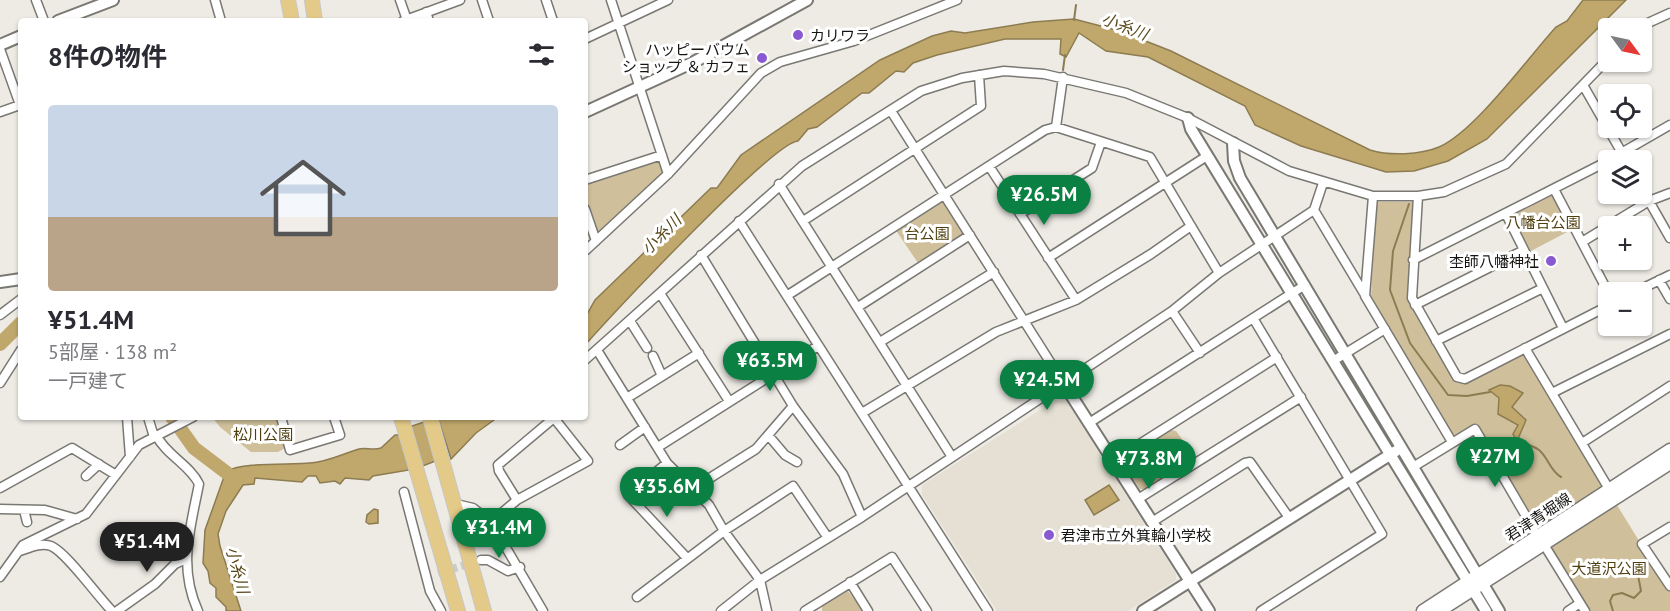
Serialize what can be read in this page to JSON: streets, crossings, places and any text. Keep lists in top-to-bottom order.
{
  "streets": {
    "main road": ["君津青堀線"]
  },
  "water": ["小糸川"],
  "parks": [
    "八幡台公園",
    "台公園",
    "松川公園",
    "大道沢公園"
  ],
  "places": [
    "カリワラ",
    "ハッピーバウム ショップ ＆ カフェ",
    "杢師八幡神社",
    "君津市立外箕輪小学校"
  ],
  "north": "bottom right",
  "page": {
    "map_buttons": ["+", "−"],
    "heading": "8件の物件",
    "list": [
      {
        "name": "¥51.4M",
        "note": "5部屋 · 138 m² · 一戸建て"
      }
    ],
    "price": [
      "¥26.5M",
      "¥63.5M",
      "¥24.5M",
      "¥27M",
      "¥73.8M",
      "¥35.6M",
      "¥31.4M",
      "¥51.4M"
    ]
  }
}
